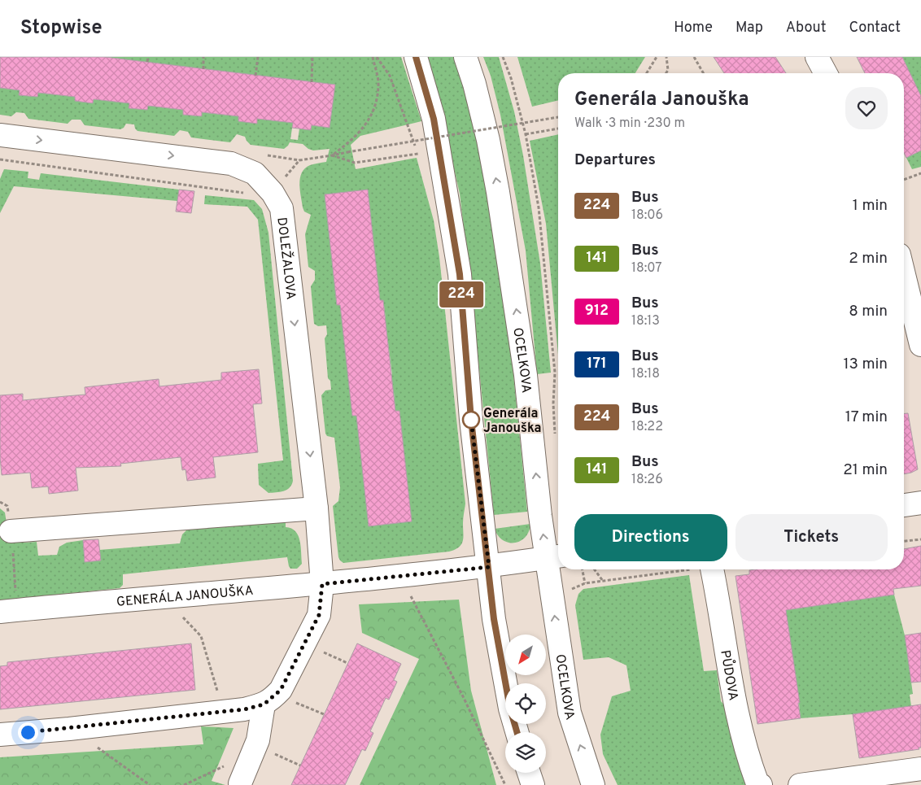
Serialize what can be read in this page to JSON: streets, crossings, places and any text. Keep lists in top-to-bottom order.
{
  "streets": {
    "street": [
      "DOLEŽALOVA",
      "OCELKOVA",
      "GENERÁLA JANOUŠKA",
      "PŮDOVA"
    ]
  },
  "crossings": [
    ["DOLEŽALOVA", "GENERÁLA JANOUŠKA"],
    ["OCELKOVA", "GENERÁLA JANOUŠKA"]
  ],
  "one_way": ["DOLEŽALOVA"],
  "places": ["Generála Janouška"],
  "lines": ["bus line 224"],
  "north": "bottom left",
  "page": {
    "header": "Stopwise",
    "nav": [
      "Home",
      "Map",
      "About",
      "Contact"
    ],
    "on_map": "224",
    "heading": [
      ["Generála Janouška", "Walk · 3 min · 230 m"],
      "Departures"
    ],
    "list": [
      {
        "mark": "224",
        "name": "Bus",
        "note": "18:06",
        "value": "1 min"
      },
      {
        "mark": "141",
        "name": "Bus",
        "note": "18:07",
        "value": "2 min"
      },
      {
        "mark": "912",
        "name": "Bus",
        "note": "18:13",
        "value": "8 min"
      },
      {
        "mark": "171",
        "name": "Bus",
        "note": "18:18",
        "value": "13 min"
      },
      {
        "mark": "224",
        "name": "Bus",
        "note": "18:22",
        "value": "17 min"
      },
      {
        "mark": "141",
        "name": "Bus",
        "note": "18:26",
        "value": "21 min"
      }
    ],
    "buttons": ["Directions", "Tickets"]
  }
}
